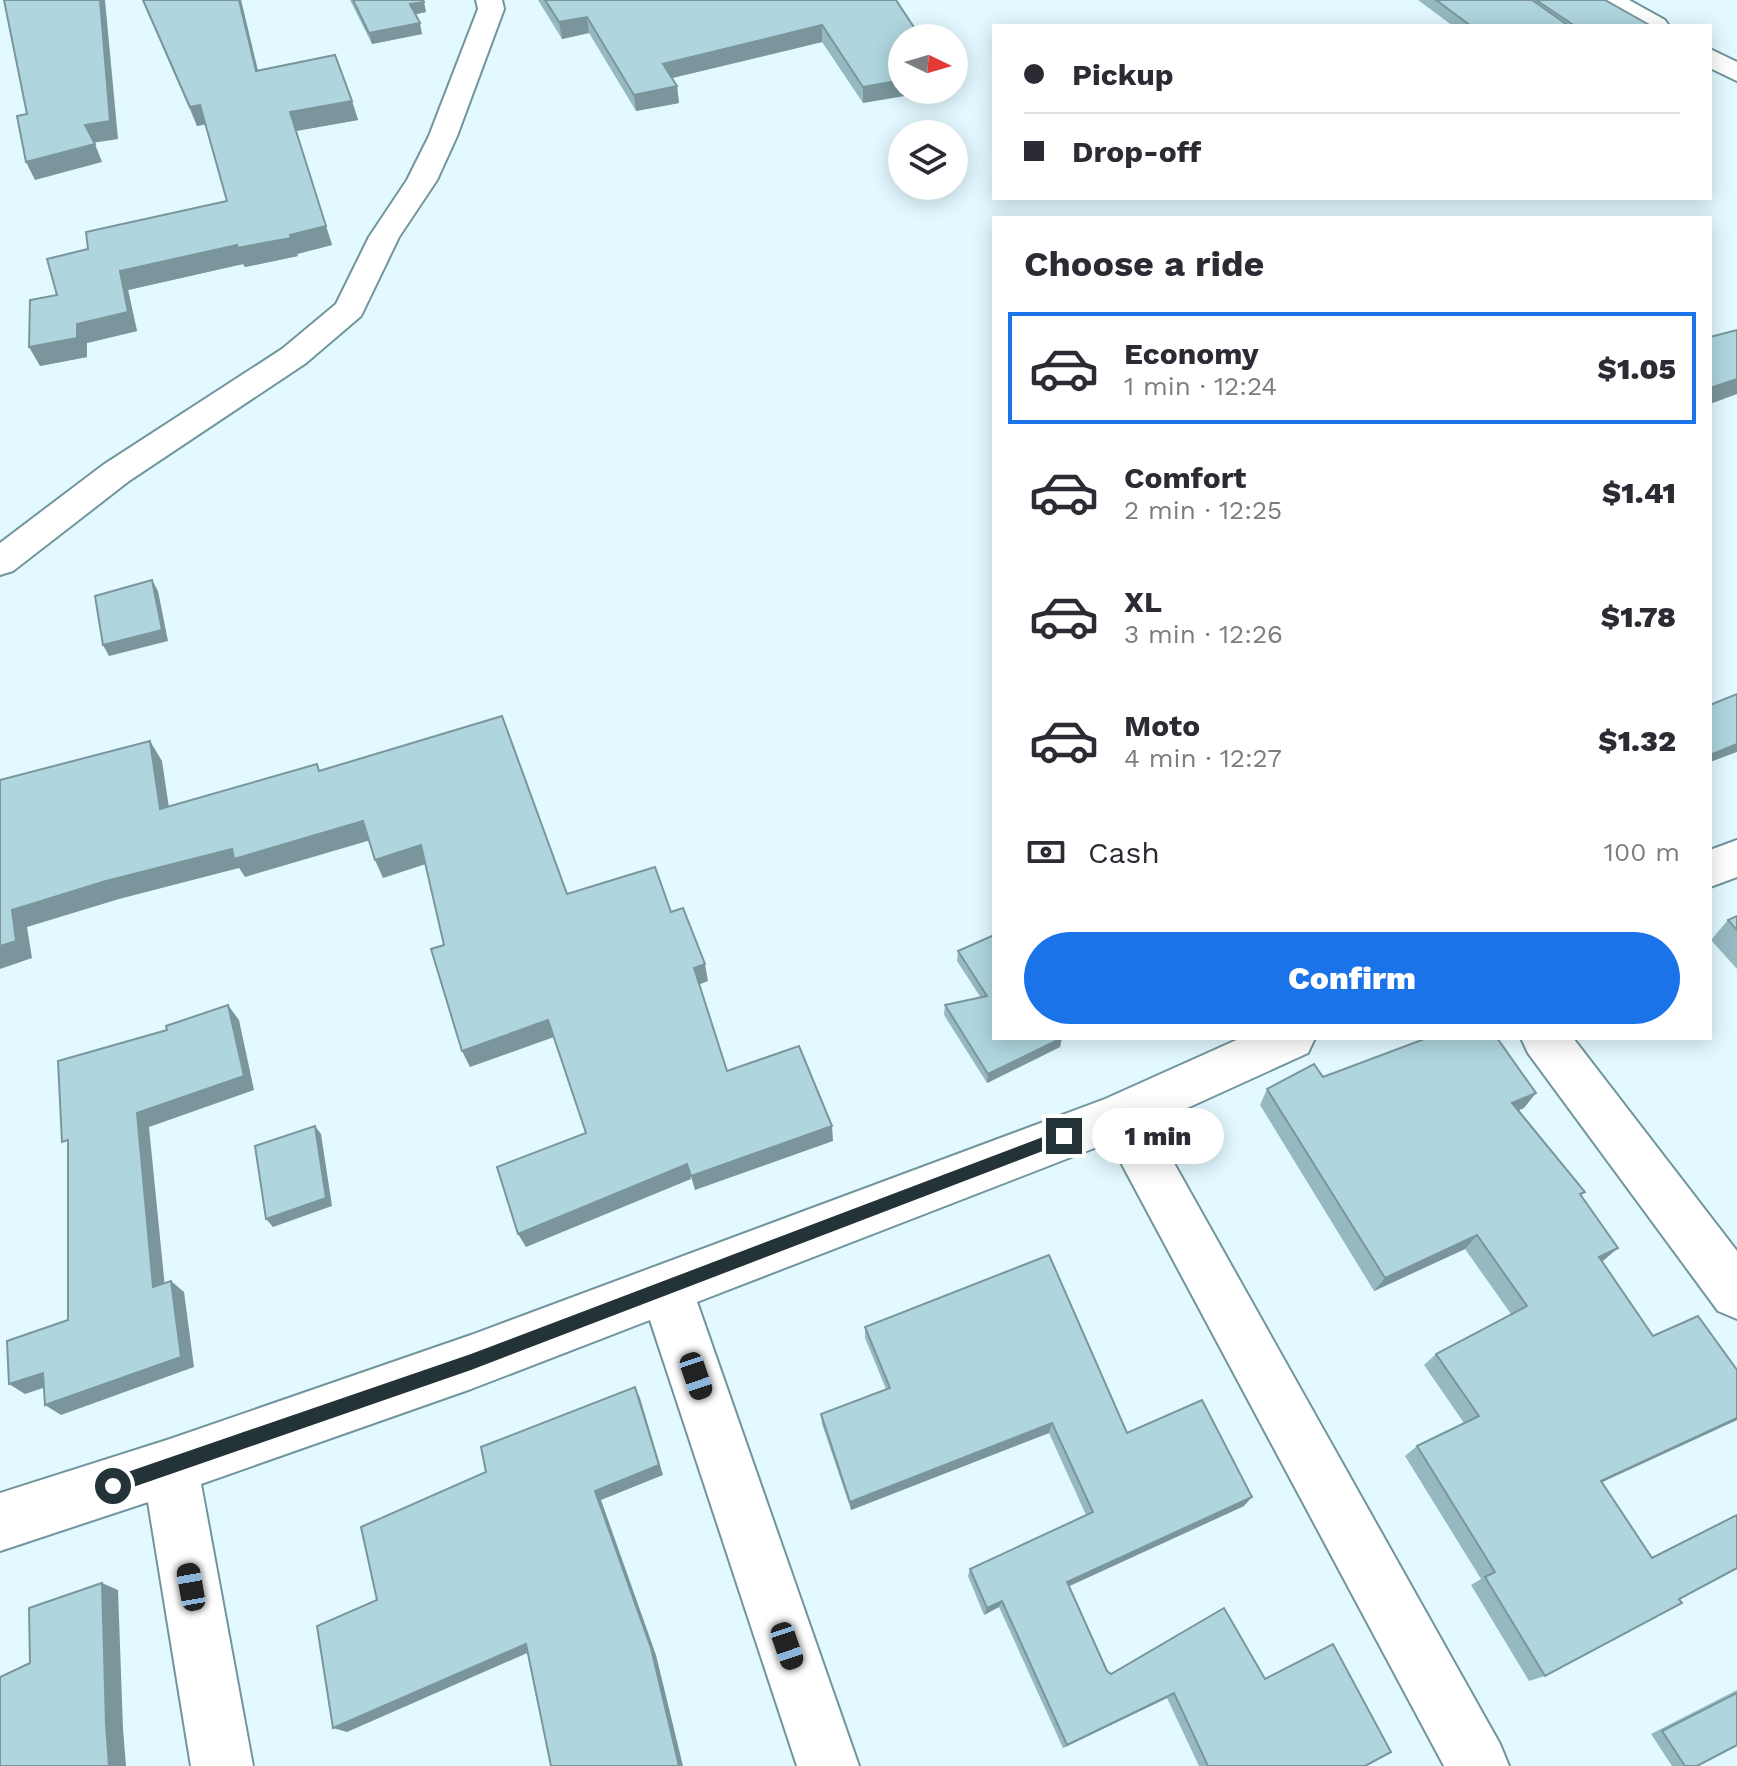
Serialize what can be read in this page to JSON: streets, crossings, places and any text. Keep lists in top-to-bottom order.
{
  "north": "right",
  "page": {
    "banner": ["Pickup", "Drop-off"],
    "heading": "Choose a ride",
    "list": [
      {
        "name": "Economy",
        "note": "1 min · 12:24",
        "value": "$1.05"
      },
      {
        "name": "Comfort",
        "note": "2 min · 12:25",
        "value": "$1.41"
      },
      {
        "name": "XL",
        "note": "3 min · 12:26",
        "value": "$1.78"
      },
      {
        "name": "Moto",
        "note": "4 min · 12:27",
        "value": "$1.32"
      }
    ],
    "pay": ["Cash", "100 m"],
    "buttons": "Confirm",
    "bubble": "1 min"
  }
}
